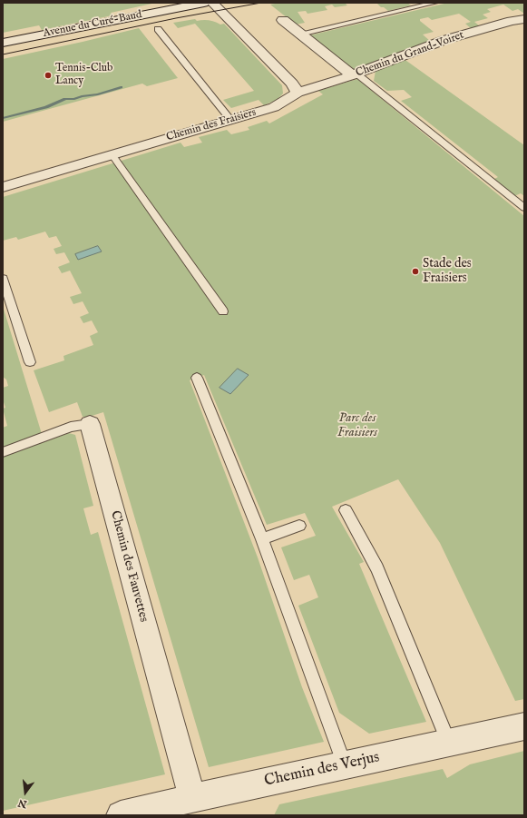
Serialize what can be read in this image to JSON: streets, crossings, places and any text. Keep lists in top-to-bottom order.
{
  "streets": {
    "street": [
      "Avenue du Curé-Baud",
      "Chemin du Grand-Voiret",
      "Chemin des Fraisiers",
      "Chemin des Fauvettes",
      "Chemin des Verjus"
    ]
  },
  "crossings": [
    ["Chemin du Grand-Voiret", "Chemin des Fraisiers"],
    ["Chemin des Fauvettes", "Chemin des Verjus"]
  ],
  "parks": ["Parc des Fraisiers"],
  "places": ["Tennis-Club Lancy", "Stade des Fraisiers"],
  "north": "bottom"
}
